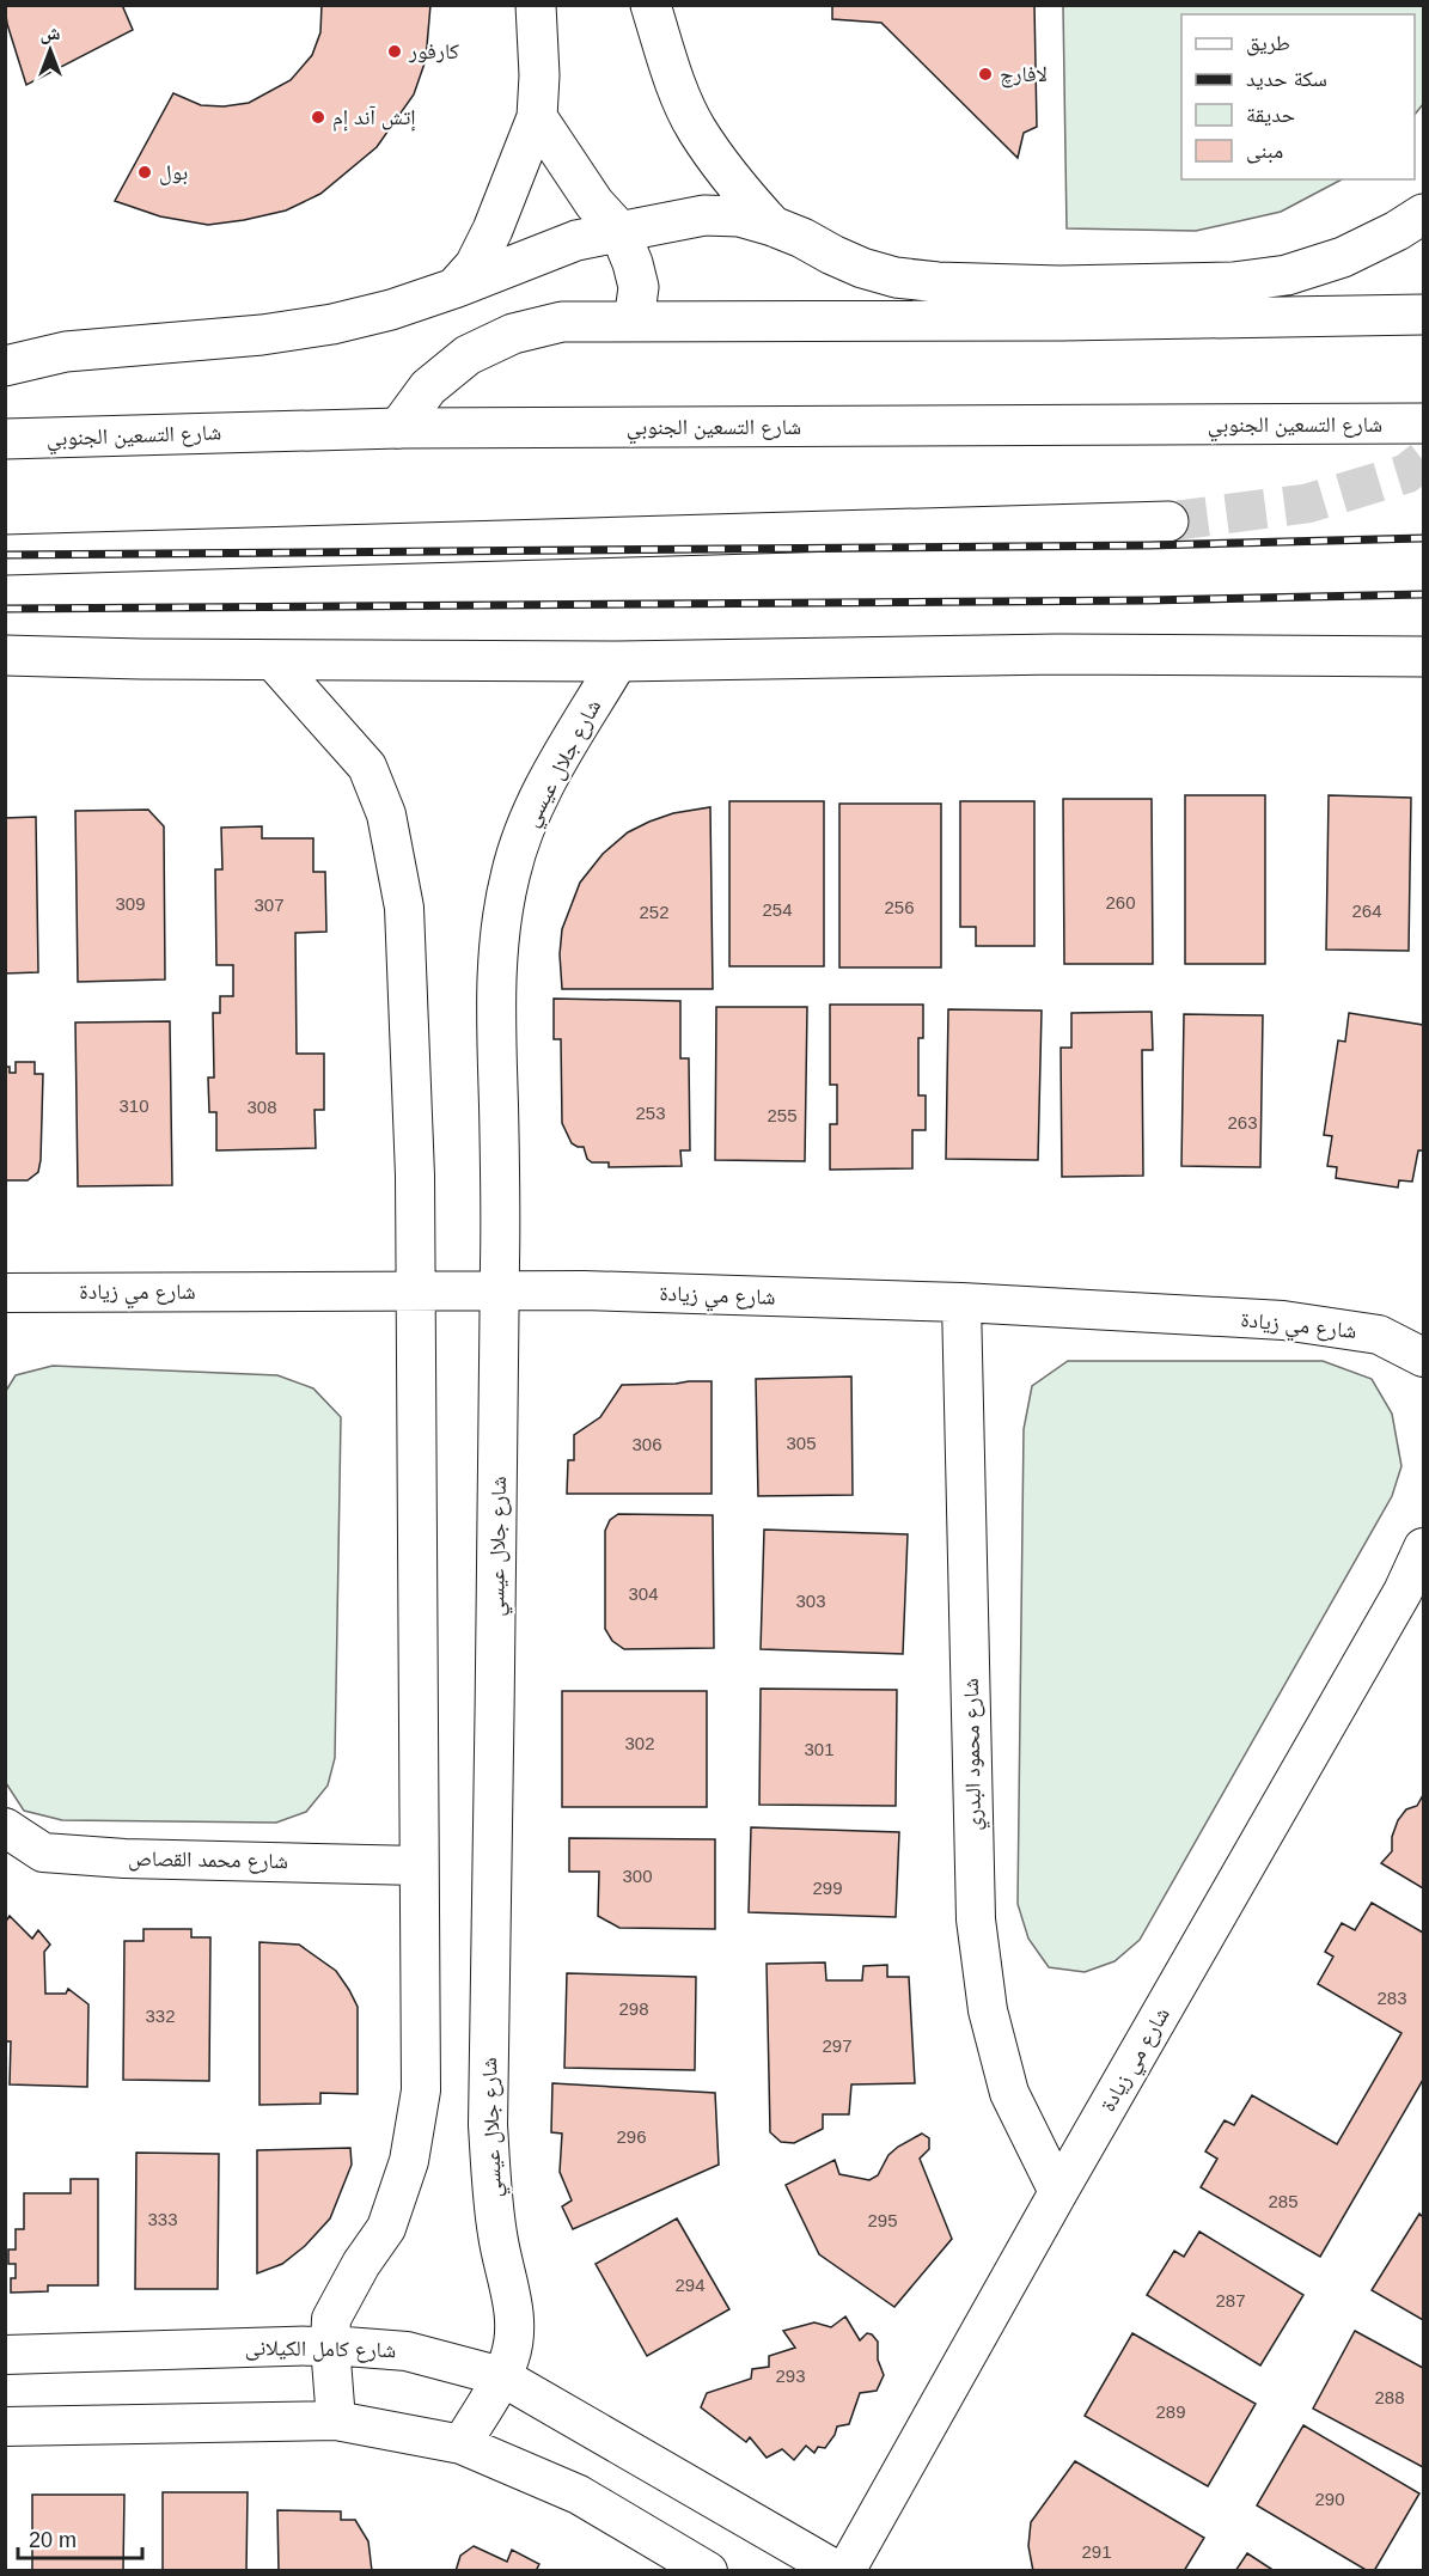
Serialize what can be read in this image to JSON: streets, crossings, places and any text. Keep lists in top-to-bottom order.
{
  "streets": {
    "main road": ["شارع التسعين الجنوبي"],
    "street": [
      "شارع جلال عيسي",
      "شارع مي زيادة",
      "شارع محمود البدري",
      "شارع محمد القصاص",
      "شارع كامل الكيلانى"
    ]
  },
  "crossings": [
    ["شارع جلال عيسي", "شارع مي زيادة"],
    ["شارع جلال عيسي", "شارع كامل الكيلانى"],
    ["شارع مي زيادة", "شارع محمود البدري"]
  ],
  "places": [
    "كارفور",
    "لافارﭺ",
    "إتش آند إم",
    "بول"
  ],
  "house_numbers": [
    "260",
    "309",
    "307",
    "256",
    "254",
    "264",
    "252",
    "310",
    "308",
    "253",
    "255",
    "263",
    "305",
    "306",
    "304",
    "303",
    "302",
    "301",
    "300",
    "299",
    "283",
    "298",
    "332",
    "297",
    "296",
    "285",
    "333",
    "295",
    "294",
    "287",
    "293",
    "288",
    "289",
    "290",
    "291"
  ],
  "legend": [
    "طريق",
    "سكة حديد",
    "حديقة",
    "مبنى"
  ],
  "scale_bar": "20 m",
  "north": "top"
}
